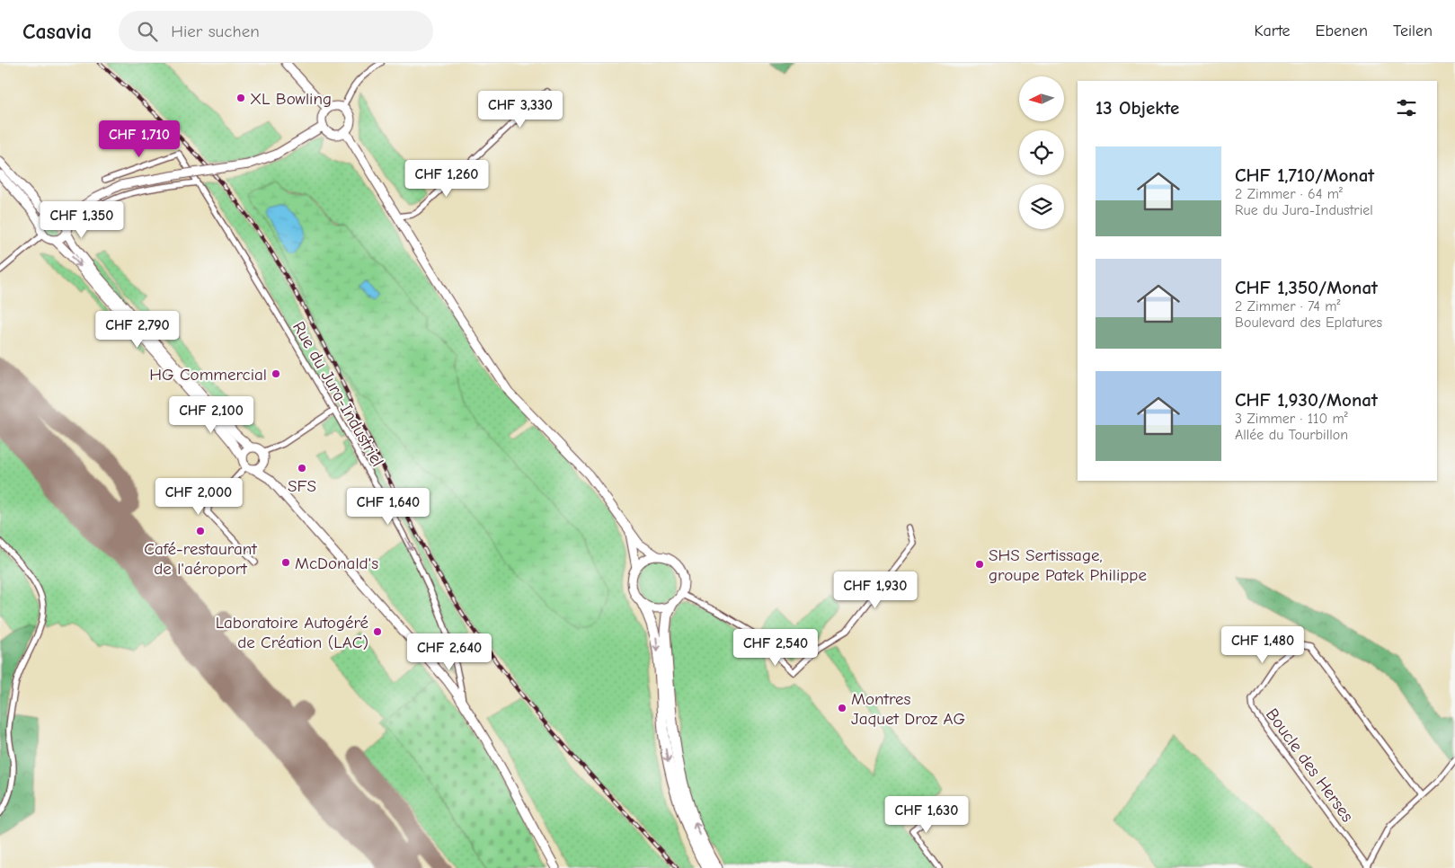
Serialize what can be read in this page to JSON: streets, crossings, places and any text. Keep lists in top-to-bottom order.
{
  "streets": {
    "street": ["Rue du Jura-Industriel", "Boucle des Herses"]
  },
  "one_way": ["Rue du Jura-Industriel"],
  "places": [
    "XL Bowling",
    "HG Commercial",
    "SFS",
    "Café-restaurant de l'aéroport",
    "McDonald's",
    "SHS Sertissage, groupe Patek Philippe",
    "Laboratoire Autogéré de Création (LAC)",
    "Montres Jaquet Droz AG"
  ],
  "north": "left",
  "page": {
    "header": "Casavia",
    "search": "Hier suchen",
    "nav": ["Karte", "Ebenen", "Teilen"],
    "heading": "13 Objekte",
    "price": [
      "CHF 3,330",
      "CHF 1,710",
      "CHF 1,260",
      "CHF 1,350",
      "CHF 2,790",
      "CHF 2,100",
      "CHF 2,000",
      "CHF 1,640",
      "CHF 1,930",
      "CHF 1,480",
      "CHF 2,540",
      "CHF 2,640",
      "CHF 1,630"
    ],
    "list": [
      {
        "name": "CHF 1,710/Monat",
        "note": "2 Zimmer · 64 m² · Rue du Jura-Industriel"
      },
      {
        "name": "CHF 1,350/Monat",
        "note": "2 Zimmer · 74 m² · Boulevard des Eplatures"
      },
      {
        "name": "CHF 1,930/Monat",
        "note": "3 Zimmer · 110 m² · Allée du Tourbillon"
      }
    ]
  }
}
